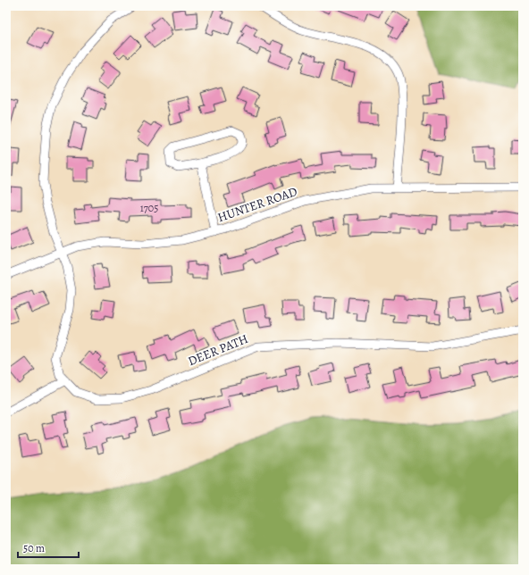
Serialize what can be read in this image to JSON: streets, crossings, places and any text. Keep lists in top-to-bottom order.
{
  "streets": {
    "street": ["HUNTER ROAD", "DEER PATH"]
  },
  "crossings": [
    ["HUNTER ROAD", "DEER PATH"]
  ],
  "house_numbers": ["1705"],
  "scale_bar": "50 m"
}
